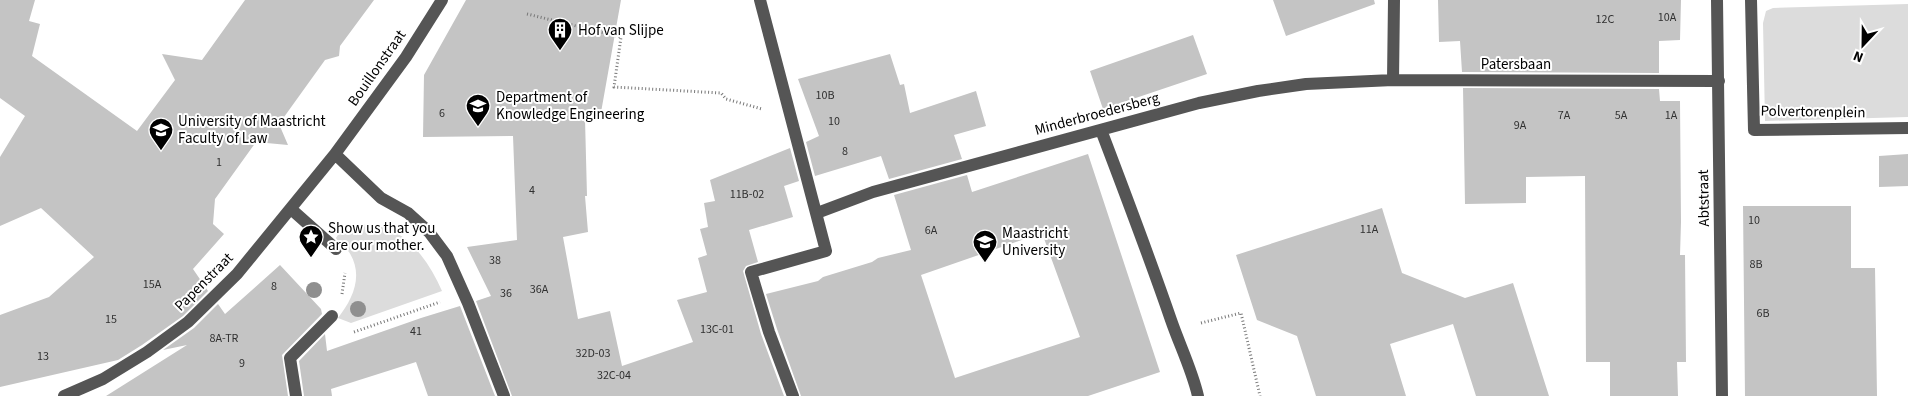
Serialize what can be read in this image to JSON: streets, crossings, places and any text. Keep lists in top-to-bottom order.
{
  "streets": {
    "street": [
      "Patersbaan",
      "Bouillonstraat",
      "Polvertorenplein",
      "Minderbroedersberg",
      "Abtstraat",
      "Papenstraat"
    ]
  },
  "crossings": [
    ["Patersbaan", "Minderbroedersberg"],
    ["Patersbaan", "Abtstraat"],
    ["Bouillonstraat", "Papenstraat"]
  ],
  "places": {
    "building": ["Hof van Slijpe"],
    "school or university": ["Department of Knowledge Engineering", "University of Maastricht Faculty of Law", "Maastricht University"],
    "place": ["Show us that you are our mother."]
  },
  "house_numbers": [
    "10A",
    "12C",
    "10B",
    "6",
    "7A",
    "5A",
    "1A",
    "10",
    "9A",
    "8",
    "1",
    "4",
    "11B-02",
    "10",
    "11A",
    "6A",
    "38",
    "8B",
    "15A",
    "8",
    "36A",
    "36",
    "6B",
    "15",
    "13C-01",
    "41",
    "8A-TR",
    "32D-03",
    "13",
    "9",
    "32C-04"
  ],
  "north": "bottom"
}
